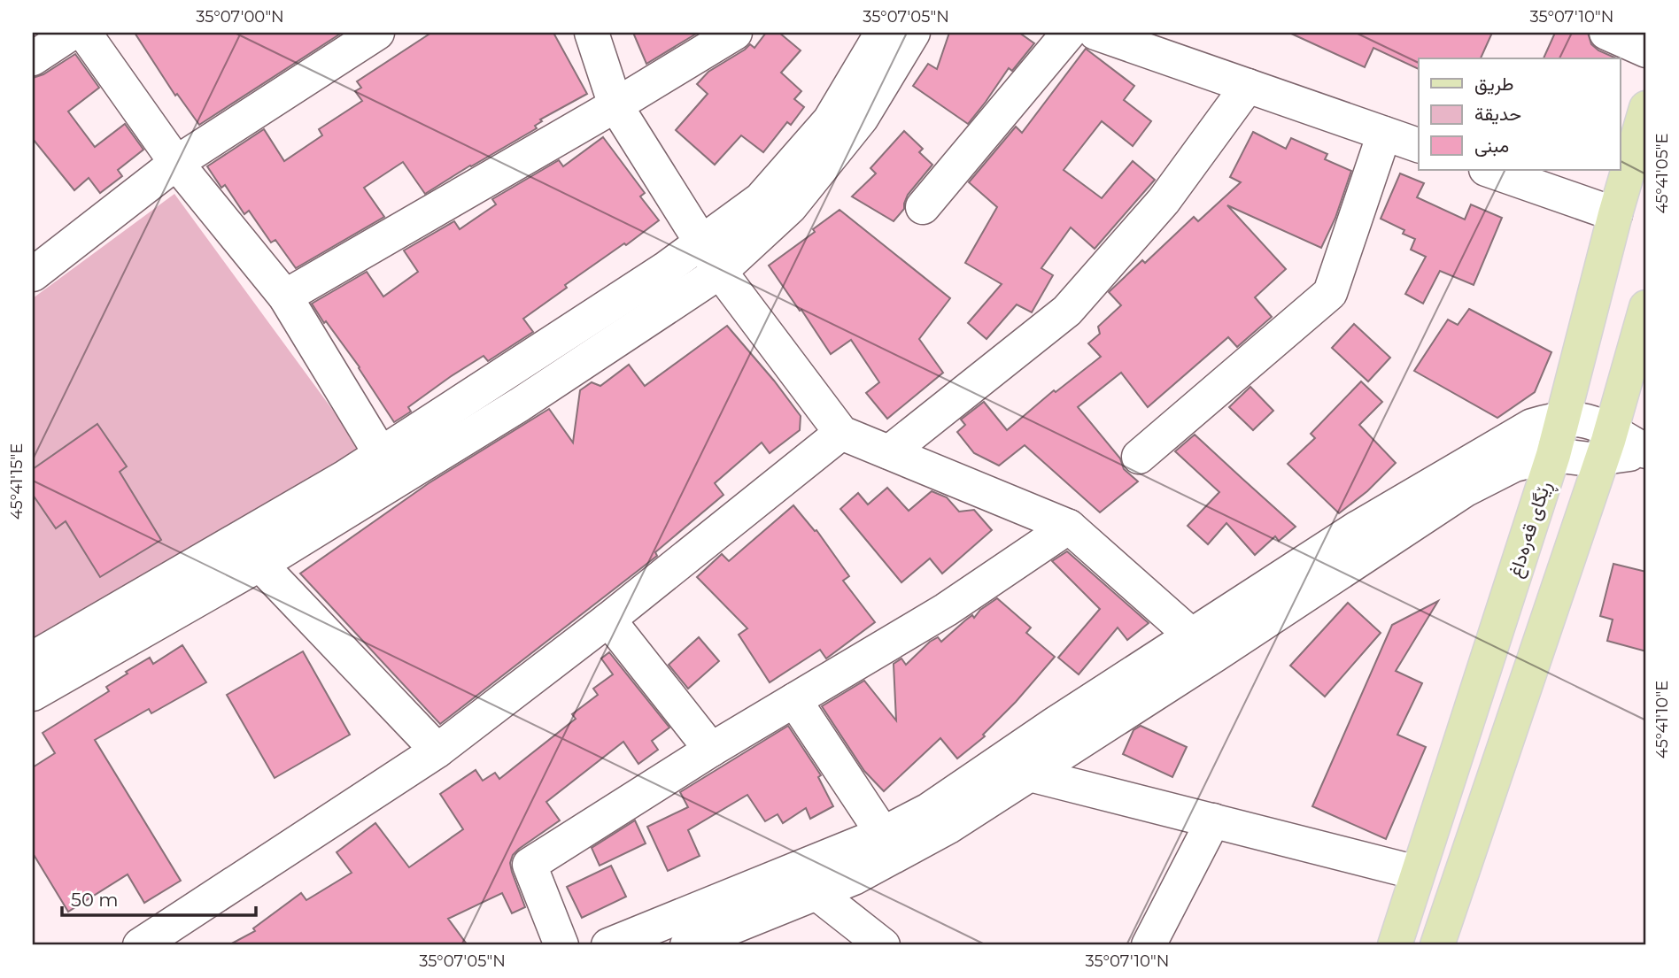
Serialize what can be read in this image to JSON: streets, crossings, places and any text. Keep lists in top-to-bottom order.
{
  "streets": {
    "main road": ["ڕێگای قەرەداغ"]
  },
  "legend": ["طريق", "حديقة", "مبنى"],
  "scale_bar": "50 m",
  "coordinates": [
    "35°07'00\"N",
    "35°07'05\"N",
    "35°07'10\"N",
    "45°41'05\"E",
    "45°41'15\"E",
    "45°41'10\"E"
  ]
}
